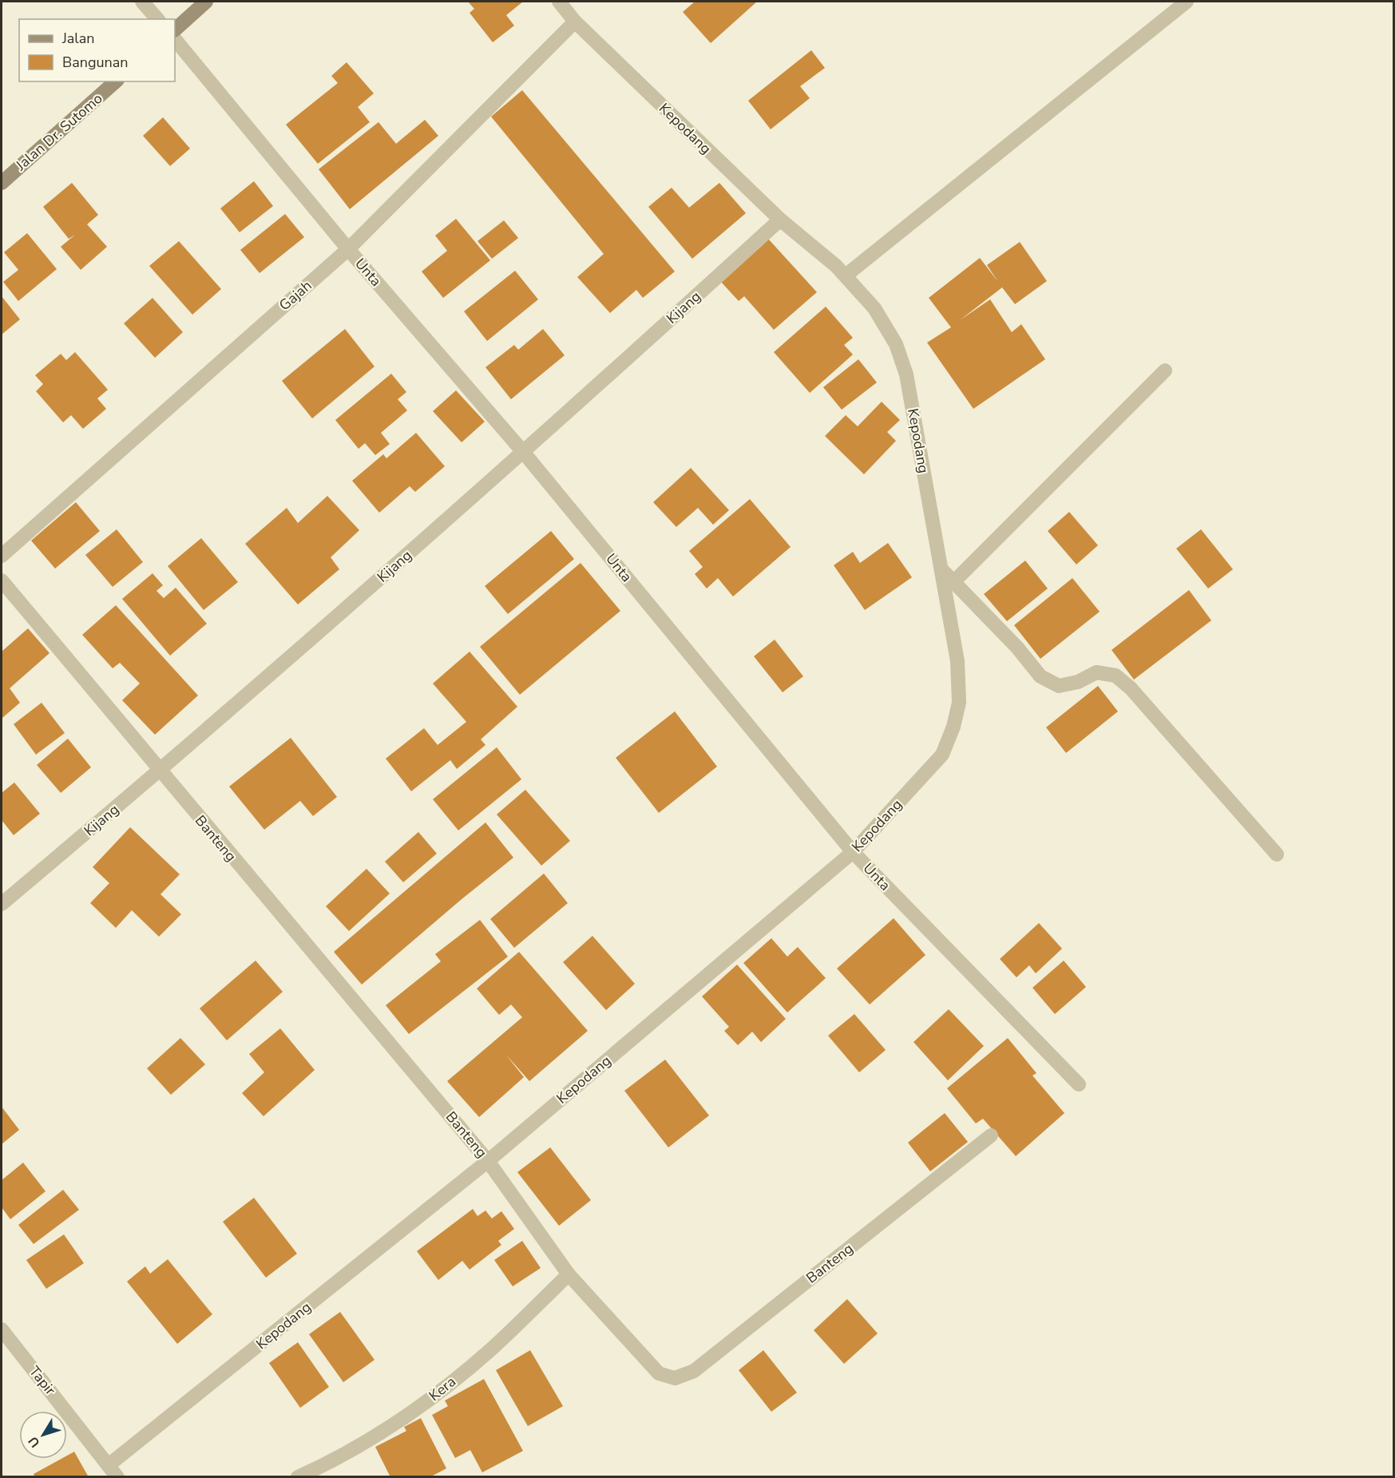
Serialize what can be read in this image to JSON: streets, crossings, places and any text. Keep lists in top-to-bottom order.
{
  "streets": {
    "street": [
      "Kepodang",
      "Jalan Dr. Sutomo",
      "Unta",
      "Gajah",
      "Kijang",
      "Banteng",
      "Tapir",
      "Kera"
    ]
  },
  "crossings": [
    ["Kepodang", "Unta"],
    ["Kepodang", "Gajah"],
    ["Kepodang", "Kijang"],
    ["Kepodang", "Banteng"],
    ["Kepodang", "Tapir"],
    ["Unta", "Gajah"],
    ["Unta", "Kijang"],
    ["Kijang", "Banteng"],
    ["Banteng", "Kera"]
  ],
  "legend": ["Jalan", "Bangunan"],
  "north": "bottom left"
}
